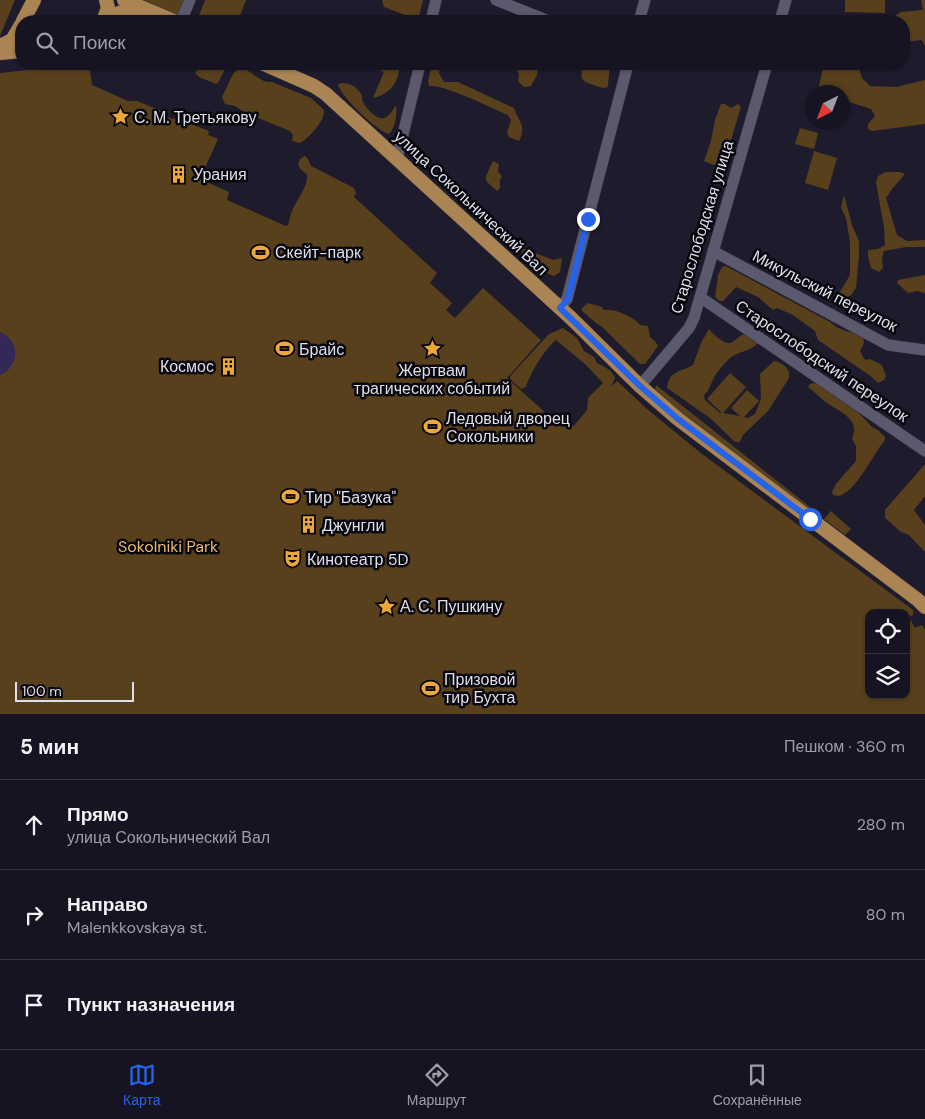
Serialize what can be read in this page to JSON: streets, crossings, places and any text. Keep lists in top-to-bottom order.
{
  "streets": {
    "main road": ["улица Сокольнический Вал"],
    "street": ["Старослободская улица", "Микульский переулок", "Старослободский переулок"]
  },
  "crossings": [
    ["улица Сокольнический Вал", "Старослободская улица"],
    ["Старослободская улица", "Микульский переулок"],
    ["Старослободская улица", "Старослободский переулок"]
  ],
  "parks": ["Sokolniki Park"],
  "places": {
    "place": ["С. М. Третьякову", "Жертвам трагических событий", "А. С. Пушкину"],
    "building": ["Урания", "Космос", "Джунгли"],
    "sports": [
      "Скейт-парк",
      "Брайс",
      "Ледовый дворец Сокольники",
      "Тир \"Базука\"",
      "Призовой тир Бухта"
    ],
    "theatre": ["Кинотеатр 5D"]
  },
  "scale_bar": "100 m",
  "north": "bottom left",
  "page": {
    "search": "Поиск",
    "scale": "100 m",
    "heading": ["5 мин", "Пешком · 360 m"],
    "list": [
      ["Прямо", "улица Сокольнический Вал", "280 m"],
      ["Направо", "Malenkkovskaya st.", "80 m"],
      "Пункт назначения"
    ],
    "nav": ["Карта", "Маршрут", "Сохранённые"]
  }
}
